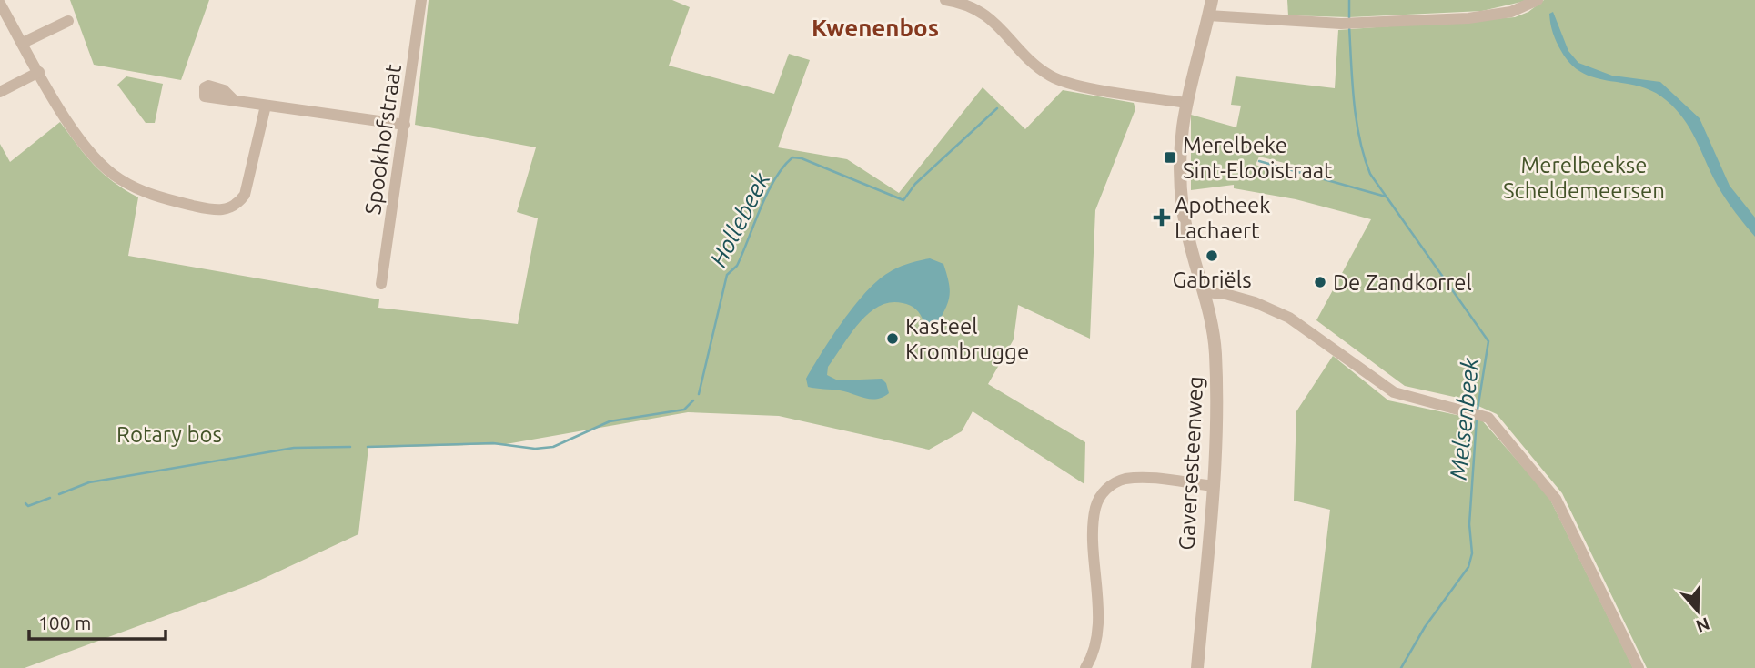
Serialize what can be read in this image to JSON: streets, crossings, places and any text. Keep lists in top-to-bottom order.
{
  "streets": {
    "street": ["Spookhofstraat", "Gaversesteenweg"]
  },
  "districts": ["Kwenenbos"],
  "water": ["Hollebeek", "Melsenbeek"],
  "parks": ["Merelbeekse Scheldemeersen", "Rotary bos"],
  "places": {
    "transit": ["Merelbeke Sint-Elooistraat"],
    "health": ["Apotheek Lachaert"],
    "other": ["Gabriëls", "De Zandkorrel", "Kasteel Krombrugge"]
  },
  "scale_bar": "100 m",
  "north": "bottom"
}
